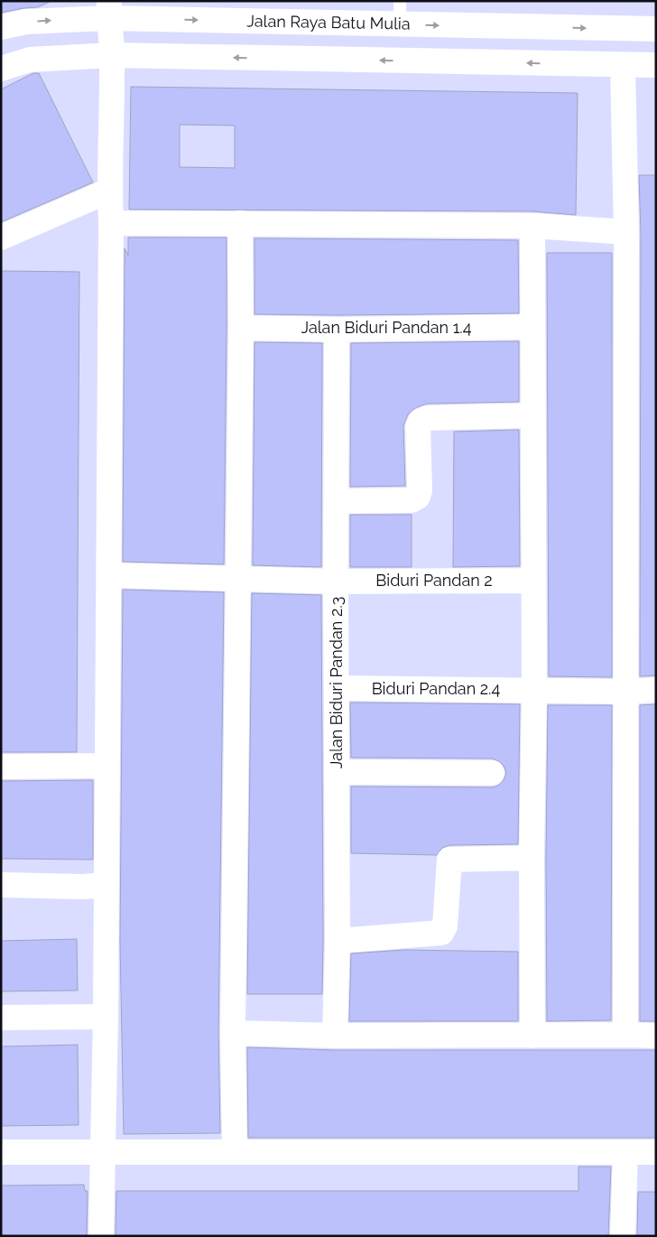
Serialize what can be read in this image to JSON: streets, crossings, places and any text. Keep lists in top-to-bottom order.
{
  "streets": {
    "street": [
      "Jalan Raya Batu Mulia",
      "Jalan Biduri Pandan 1.4",
      "Biduri Pandan 2",
      "Jalan Biduri Pandan 2.3",
      "Biduri Pandan 2.4"
    ]
  },
  "crossings": [
    ["Jalan Biduri Pandan 1.4", "Jalan Biduri Pandan 2.3"],
    ["Biduri Pandan 2", "Jalan Biduri Pandan 2.3"],
    ["Jalan Biduri Pandan 2.3", "Biduri Pandan 2.4"]
  ]
}
